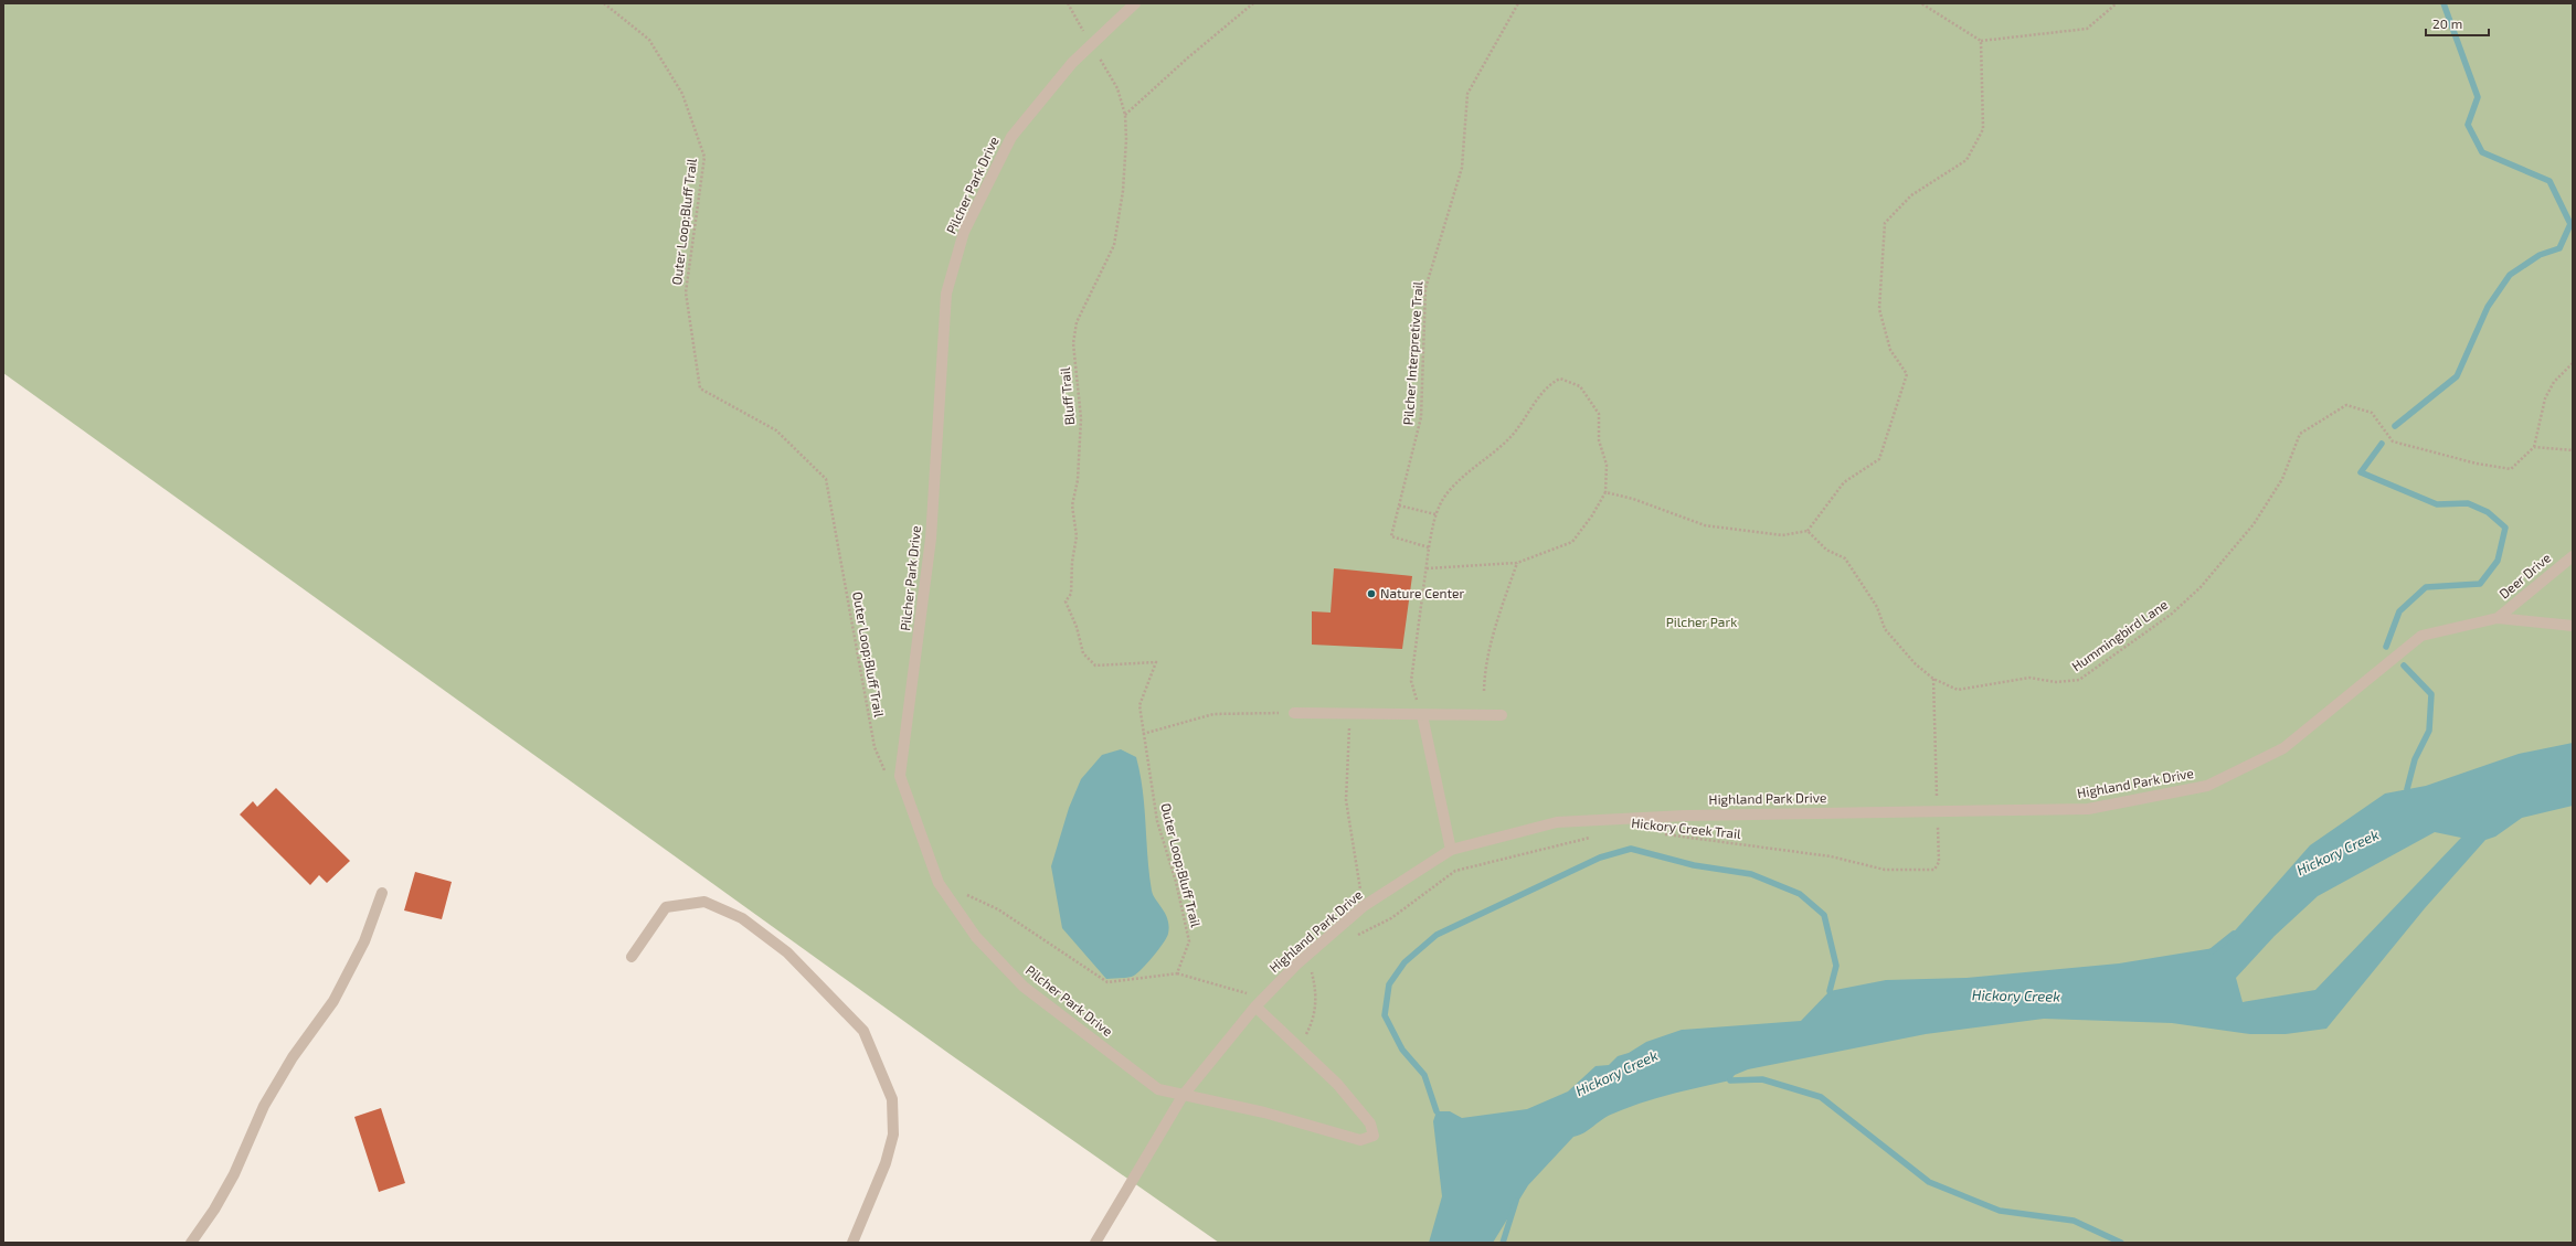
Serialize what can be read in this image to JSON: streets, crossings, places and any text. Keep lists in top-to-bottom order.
{
  "streets": {
    "street": ["Pilcher Park Drive", "Deer Drive", "Highland Park Drive"],
    "path": [
      "Outer Loop;Bluff Trail",
      "Pilcher Interpretive Trail",
      "Bluff Trail",
      "Hummingbird Lane",
      "Hickory Creek Trail"
    ]
  },
  "crossings": [
    ["Pilcher Park Drive", "Bluff Trail"],
    ["Pilcher Park Drive", "Highland Park Drive"],
    ["Outer Loop;Bluff Trail", "Bluff Trail"],
    ["Deer Drive", "Highland Park Drive"],
    ["Hummingbird Lane", "Hickory Creek Trail"],
    ["Highland Park Drive", "Hickory Creek Trail"]
  ],
  "water": ["Hickory Creek"],
  "parks": ["Pilcher Park"],
  "places": ["Nature Center"],
  "scale_bar": "20 m"
}
